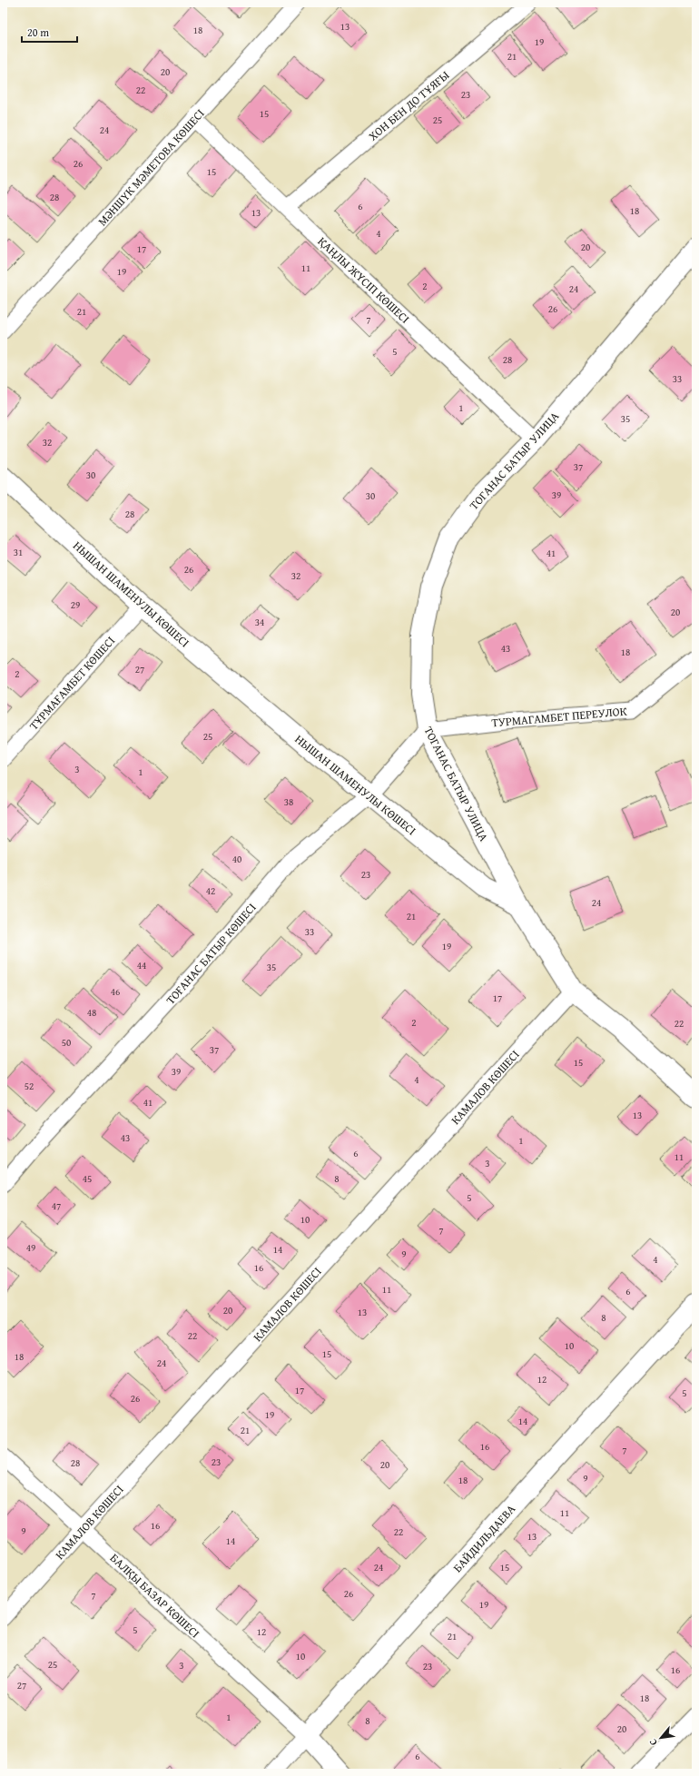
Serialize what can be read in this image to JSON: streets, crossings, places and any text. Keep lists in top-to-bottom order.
{
  "streets": {
    "street": [
      "ХОН БЕН ДО ТҰЯҒЫ",
      "МӘНШҮК МӘМЕТОВА КӨШЕСІ",
      "ҚАҢЛЫ ЖҮСІП КӨШЕСІ",
      "ТОГАНАС БАТЫР УЛИЦА",
      "НЫШАН ШАМЕНУЛЫ КӨШЕСІ",
      "ТҰРМАҒАМБЕТ КӨШЕСІ",
      "ТУРМАГАМБЕТ ПЕРЕУЛОК",
      "ТОҒАНАС БАТЫР КӨШЕСІ",
      "КАМАЛОВ КӨШЕСІ",
      "БАЙДИЛЬДАЕВА",
      "БАЛҚЫ БАЗАР КӨШЕСІ"
    ]
  },
  "crossings": [
    ["ХОН БЕН ДО ТҰЯҒЫ", "ҚАҢЛЫ ЖҮСІП КӨШЕСІ"],
    ["МӘНШҮК МӘМЕТОВА КӨШЕСІ", "ҚАҢЛЫ ЖҮСІП КӨШЕСІ"],
    ["ҚАҢЛЫ ЖҮСІП КӨШЕСІ", "ТОГАНАС БАТЫР УЛИЦА"],
    ["ТОГАНАС БАТЫР УЛИЦА", "НЫШАН ШАМЕНУЛЫ КӨШЕСІ"],
    ["ТОГАНАС БАТЫР УЛИЦА", "ТУРМАГАМБЕТ ПЕРЕУЛОК"],
    ["ТОГАНАС БАТЫР УЛИЦА", "ТОҒАНАС БАТЫР КӨШЕСІ"],
    ["НЫШАН ШАМЕНУЛЫ КӨШЕСІ", "ТҰРМАҒАМБЕТ КӨШЕСІ"],
    ["НЫШАН ШАМЕНУЛЫ КӨШЕСІ", "ТОҒАНАС БАТЫР КӨШЕСІ"],
    ["ТУРМАГАМБЕТ ПЕРЕУЛОК", "ТОҒАНАС БАТЫР КӨШЕСІ"],
    ["КАМАЛОВ КӨШЕСІ", "БАЛҚЫ БАЗАР КӨШЕСІ"],
    ["БАЙДИЛЬДАЕВА", "БАЛҚЫ БАЗАР КӨШЕСІ"]
  ],
  "house_numbers": [
    "13",
    "18",
    "19",
    "21",
    "20",
    "22",
    "23",
    "15",
    "25",
    "24",
    "26",
    "15",
    "28",
    "6",
    "18",
    "13",
    "4",
    "20",
    "17",
    "11",
    "19",
    "2",
    "24",
    "26",
    "21",
    "7",
    "5",
    "28",
    "33",
    "1",
    "35",
    "32",
    "37",
    "30",
    "39",
    "30",
    "28",
    "31",
    "41",
    "26",
    "32",
    "29",
    "20",
    "34",
    "43",
    "18",
    "27",
    "2",
    "25",
    "3",
    "1",
    "38",
    "40",
    "23",
    "42",
    "24",
    "21",
    "33",
    "19",
    "44",
    "35",
    "46",
    "17",
    "48",
    "2",
    "22",
    "50",
    "37",
    "15",
    "39",
    "4",
    "52",
    "41",
    "13",
    "43",
    "1",
    "6",
    "11",
    "3",
    "45",
    "8",
    "5",
    "47",
    "10",
    "7",
    "49",
    "14",
    "9",
    "4",
    "16",
    "11",
    "6",
    "20",
    "13",
    "8",
    "22",
    "10",
    "15",
    "18",
    "24",
    "12",
    "17",
    "5",
    "26",
    "19",
    "14",
    "21",
    "16",
    "7",
    "23",
    "28",
    "20",
    "9",
    "18",
    "11",
    "16",
    "9",
    "22",
    "13",
    "14",
    "24",
    "15",
    "26",
    "7",
    "19",
    "5",
    "12",
    "21",
    "10",
    "25",
    "3",
    "23",
    "16",
    "27",
    "18",
    "1",
    "8",
    "20",
    "6"
  ],
  "scale_bar": "20 m",
  "north": "bottom left"
}
